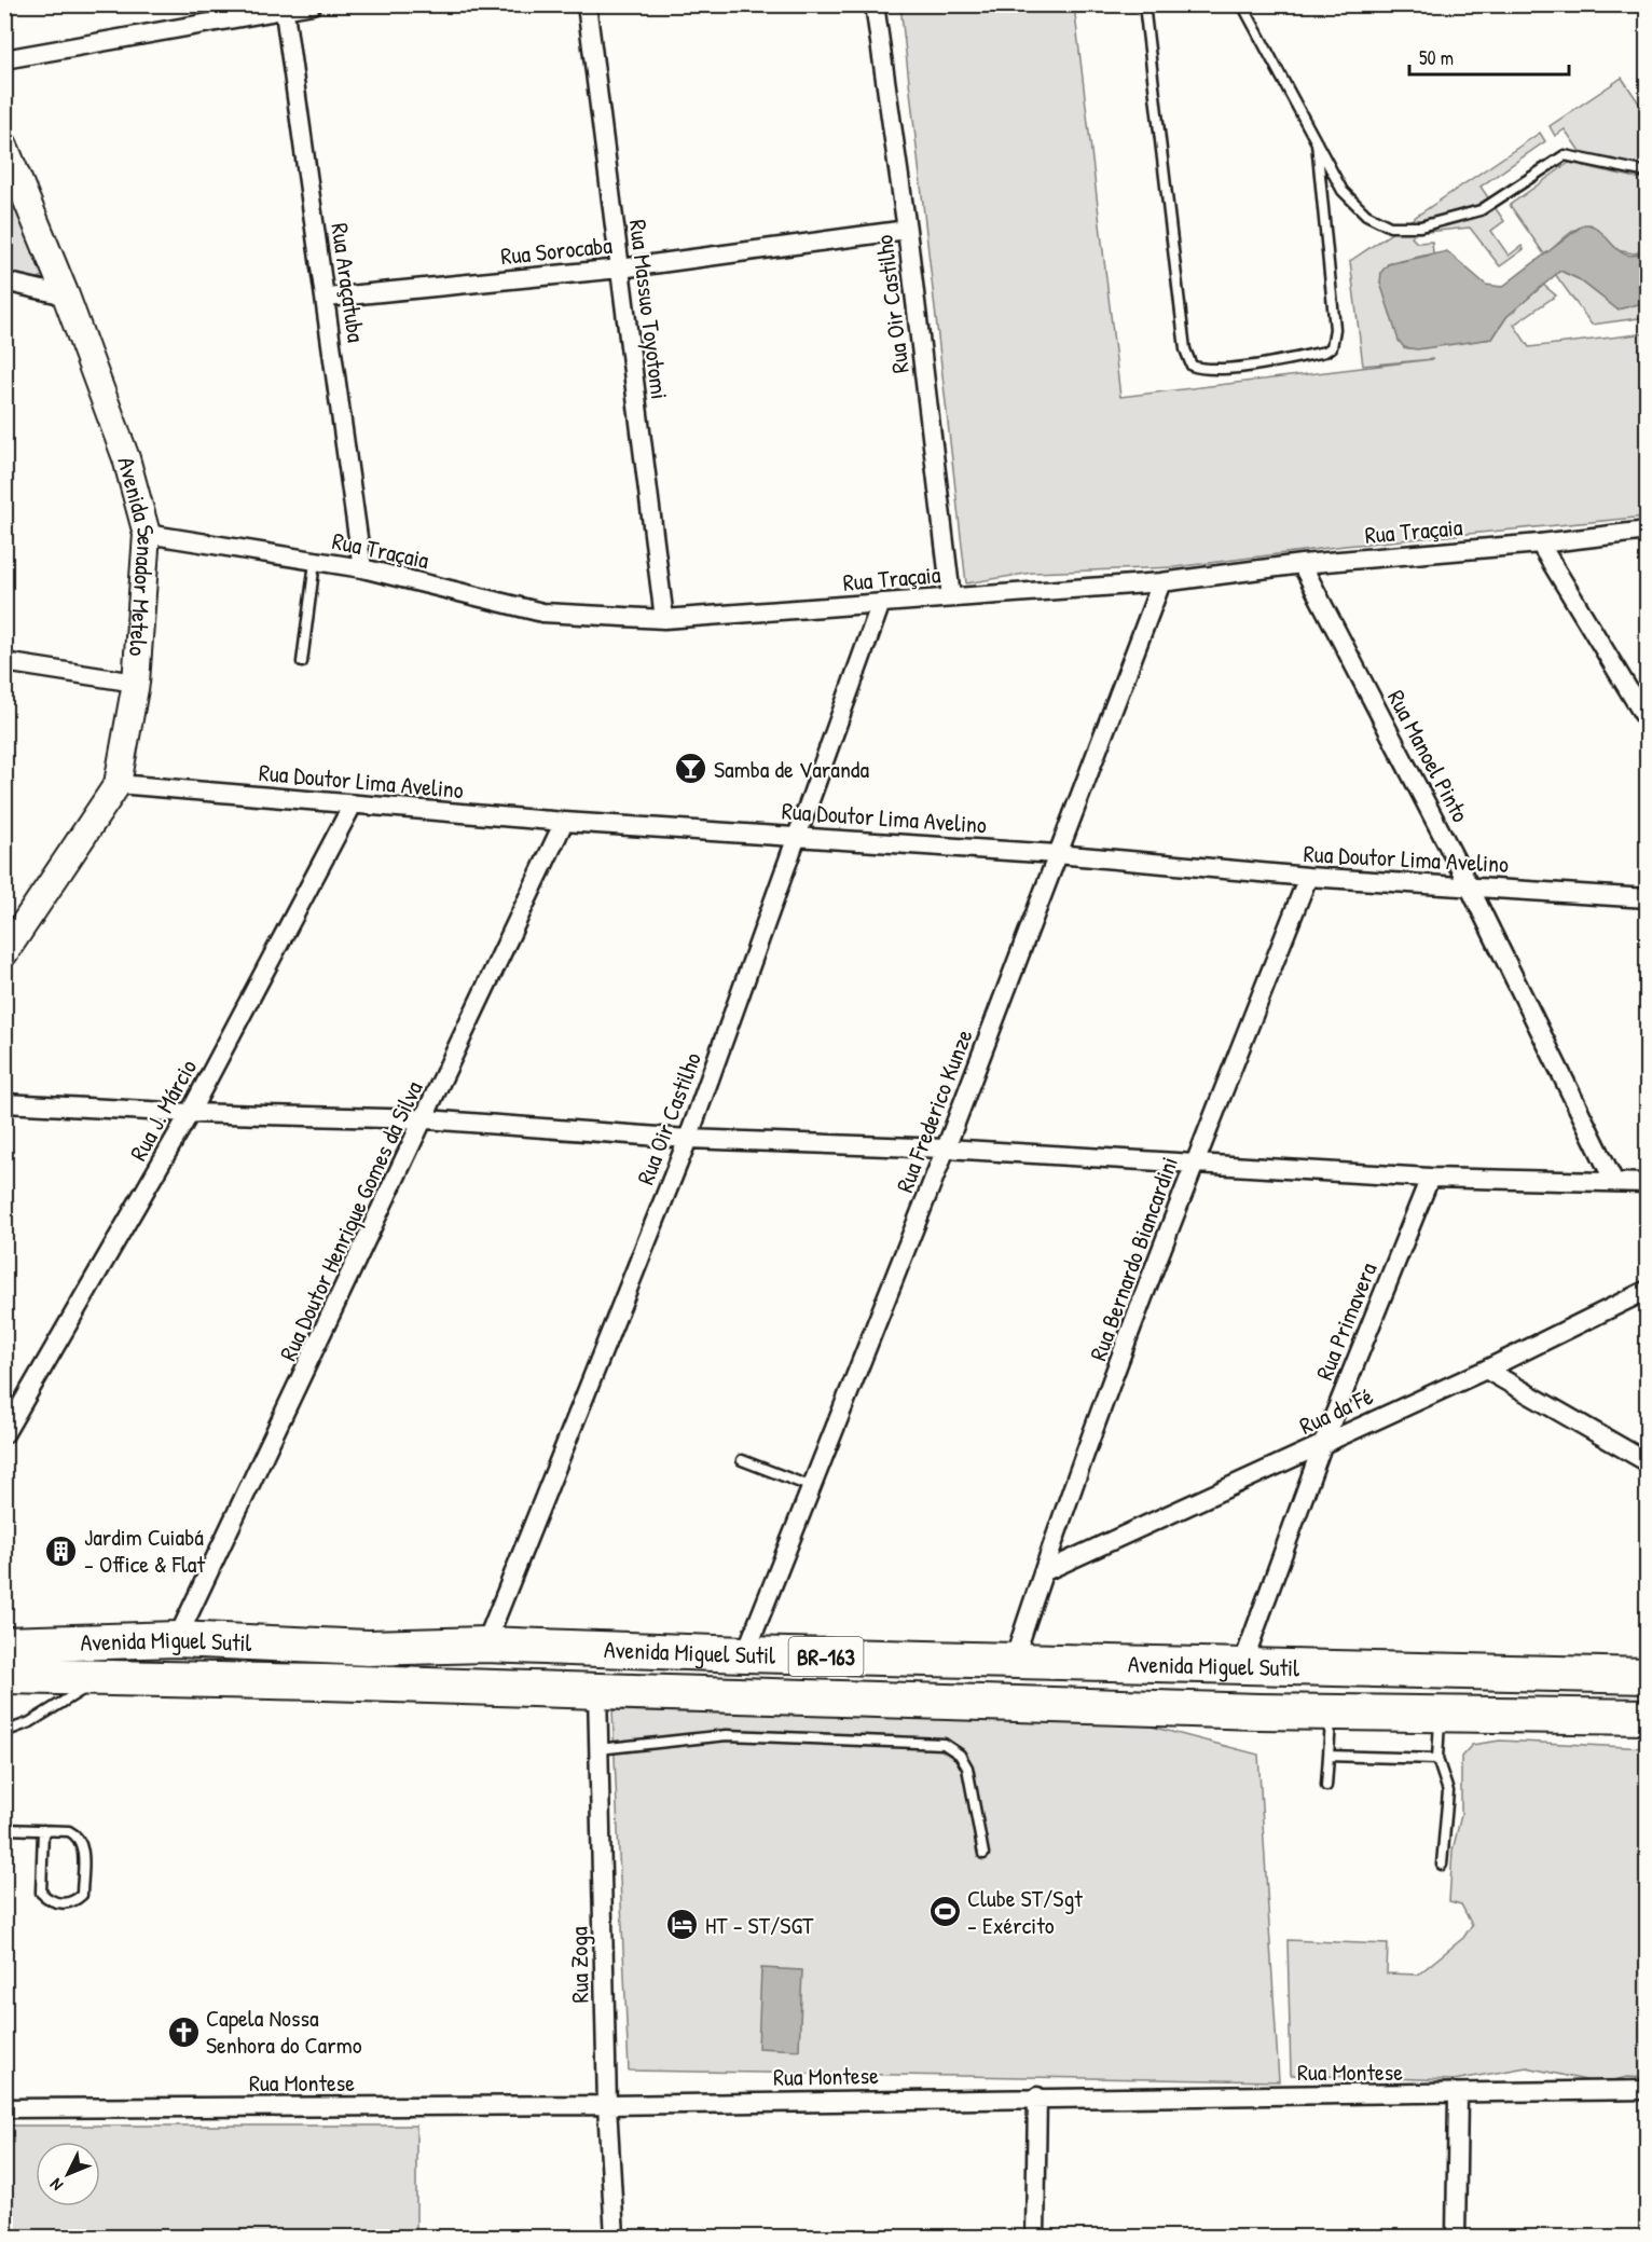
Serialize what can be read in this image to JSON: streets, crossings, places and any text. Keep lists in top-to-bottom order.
{
  "streets": {
    "highway": ["Avenida Miguel Sutil", "BR-163"],
    "street": [
      "Rua Sorocaba",
      "Rua Araçatuba",
      "Rua Oir Castilho",
      "Rua Massuo Toyotomi",
      "Rua Traçaia",
      "Avenida Senador Metelo",
      "Rua Manoel Pinto",
      "Rua Doutor Lima Avelino",
      "Rua J. Márcio",
      "Rua Frederico Kunze",
      "Rua Doutor Henrique Gomes da Silva",
      "Rua Bernardo Biancardini",
      "Rua Primavera",
      "Rua da Fé",
      "Rua Zoga",
      "Rua Montese"
    ]
  },
  "crossings": [
    ["Rua Sorocaba", "Rua Araçatuba"],
    ["Rua Sorocaba", "Rua Oir Castilho"],
    ["Rua Sorocaba", "Rua Massuo Toyotomi"],
    ["Rua Araçatuba", "Rua Traçaia"],
    ["Rua Oir Castilho", "Rua Traçaia"],
    ["Rua Oir Castilho", "Rua Doutor Lima Avelino"],
    ["Rua Oir Castilho", "Avenida Miguel Sutil"],
    ["Rua Massuo Toyotomi", "Rua Traçaia"],
    ["Rua Traçaia", "Avenida Senador Metelo"],
    ["Rua Traçaia", "Rua Manoel Pinto"],
    ["Rua Traçaia", "Rua Frederico Kunze"],
    ["Avenida Senador Metelo", "Rua Doutor Lima Avelino"],
    ["Rua Manoel Pinto", "Rua Doutor Lima Avelino"],
    ["Rua Doutor Lima Avelino", "Rua J. Márcio"],
    ["Rua Doutor Lima Avelino", "Rua Frederico Kunze"],
    ["Rua Doutor Lima Avelino", "Rua Doutor Henrique Gomes da Silva"],
    ["Rua Doutor Lima Avelino", "Rua Bernardo Biancardini"],
    ["Rua Frederico Kunze", "Avenida Miguel Sutil"],
    ["Rua Doutor Henrique Gomes da Silva", "Avenida Miguel Sutil"],
    ["Rua Bernardo Biancardini", "Rua da Fé"],
    ["Rua Bernardo Biancardini", "Avenida Miguel Sutil"],
    ["Rua Primavera", "Rua da Fé"],
    ["Rua Primavera", "Avenida Miguel Sutil"],
    ["Avenida Miguel Sutil", "Rua Zoga"],
    ["Rua Zoga", "Rua Montese"]
  ],
  "places": {
    "bar": ["Samba de Varanda"],
    "building": ["Jardim Cuiabá - Office & Flat"],
    "sports": ["Clube ST/Sgt - Exército"],
    "hotel": ["HT - ST/SGT"],
    "church": ["Capela Nossa Senhora do Carmo"]
  },
  "scale_bar": "50 m",
  "north": "bottom left"
}
